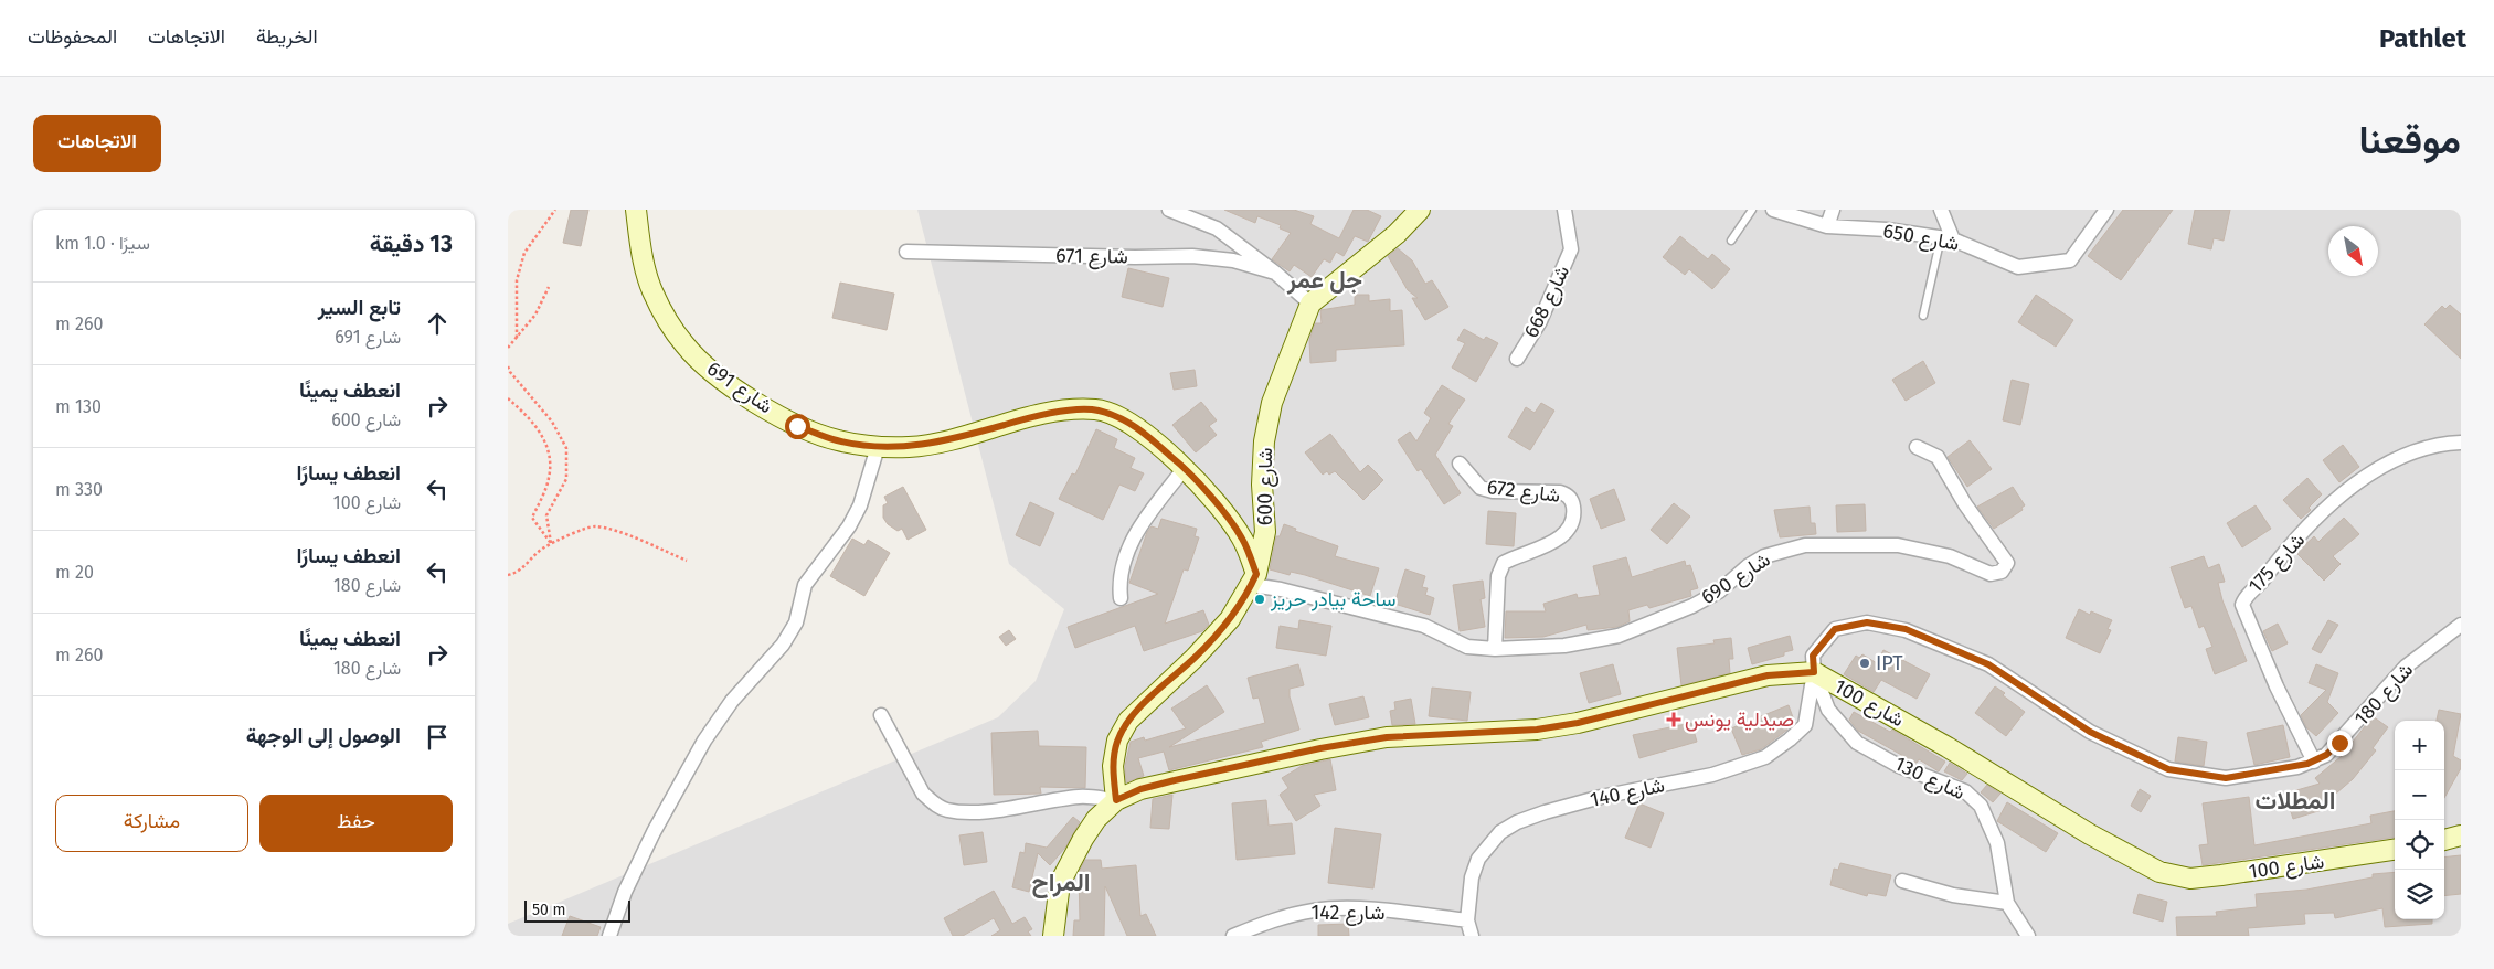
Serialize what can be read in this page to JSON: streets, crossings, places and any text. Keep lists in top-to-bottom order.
{
  "streets": {
    "main road": ["شارع 691", "شارع 600", "شارع 100"],
    "street": [
      "شارع 650",
      "شارع 671",
      "شارع 668",
      "شارع 672",
      "شارع 175",
      "شارع 690",
      "شارع 180",
      "شارع 130",
      "شارع 140",
      "شارع 142"
    ]
  },
  "crossings": [
    ["شارع 691", "شارع 600"],
    ["شارع 691", "شارع 690"],
    ["شارع 600", "شارع 690"],
    ["شارع 600", "شارع 100"],
    ["شارع 672", "شارع 690"],
    ["شارع 175", "شارع 180"],
    ["شارع 180", "شارع 100"],
    ["شارع 180", "شارع 130"],
    ["شارع 180", "شارع 140"],
    ["شارع 100", "شارع 130"],
    ["شارع 100", "شارع 140"],
    ["شارع 130", "شارع 140"],
    ["شارع 140", "شارع 142"]
  ],
  "districts": ["جل عمر", "المطلات", "المراح"],
  "places": {
    "other": ["ساحة بيادر حريز", "IPT"],
    "health": ["صيدلية يونس"]
  },
  "scale_bar": "50 m",
  "north": "bottom right",
  "page": {
    "header": "Pathlet",
    "nav": ["الخريطة", "الاتجاهات", "المحفوظات"],
    "title": "موقعنا",
    "buttons": [
      "الاتجاهات",
      ["حفظ", "مشاركة"]
    ],
    "heading": ["13 دقيقة", "سيرًا · 1.0 km"],
    "list": [
      ["تابع السير", "شارع 691", "260 m"],
      ["انعطف يمينًا", "شارع 600", "130 m"],
      ["انعطف يسارًا", "شارع 100", "330 m"],
      ["انعطف يسارًا", "شارع 180", "20 m"],
      ["انعطف يمينًا", "شارع 180", "260 m"],
      "الوصول إلى الوجهة"
    ],
    "map_buttons": ["+", "−"],
    "scale": "50 m"
  }
}
